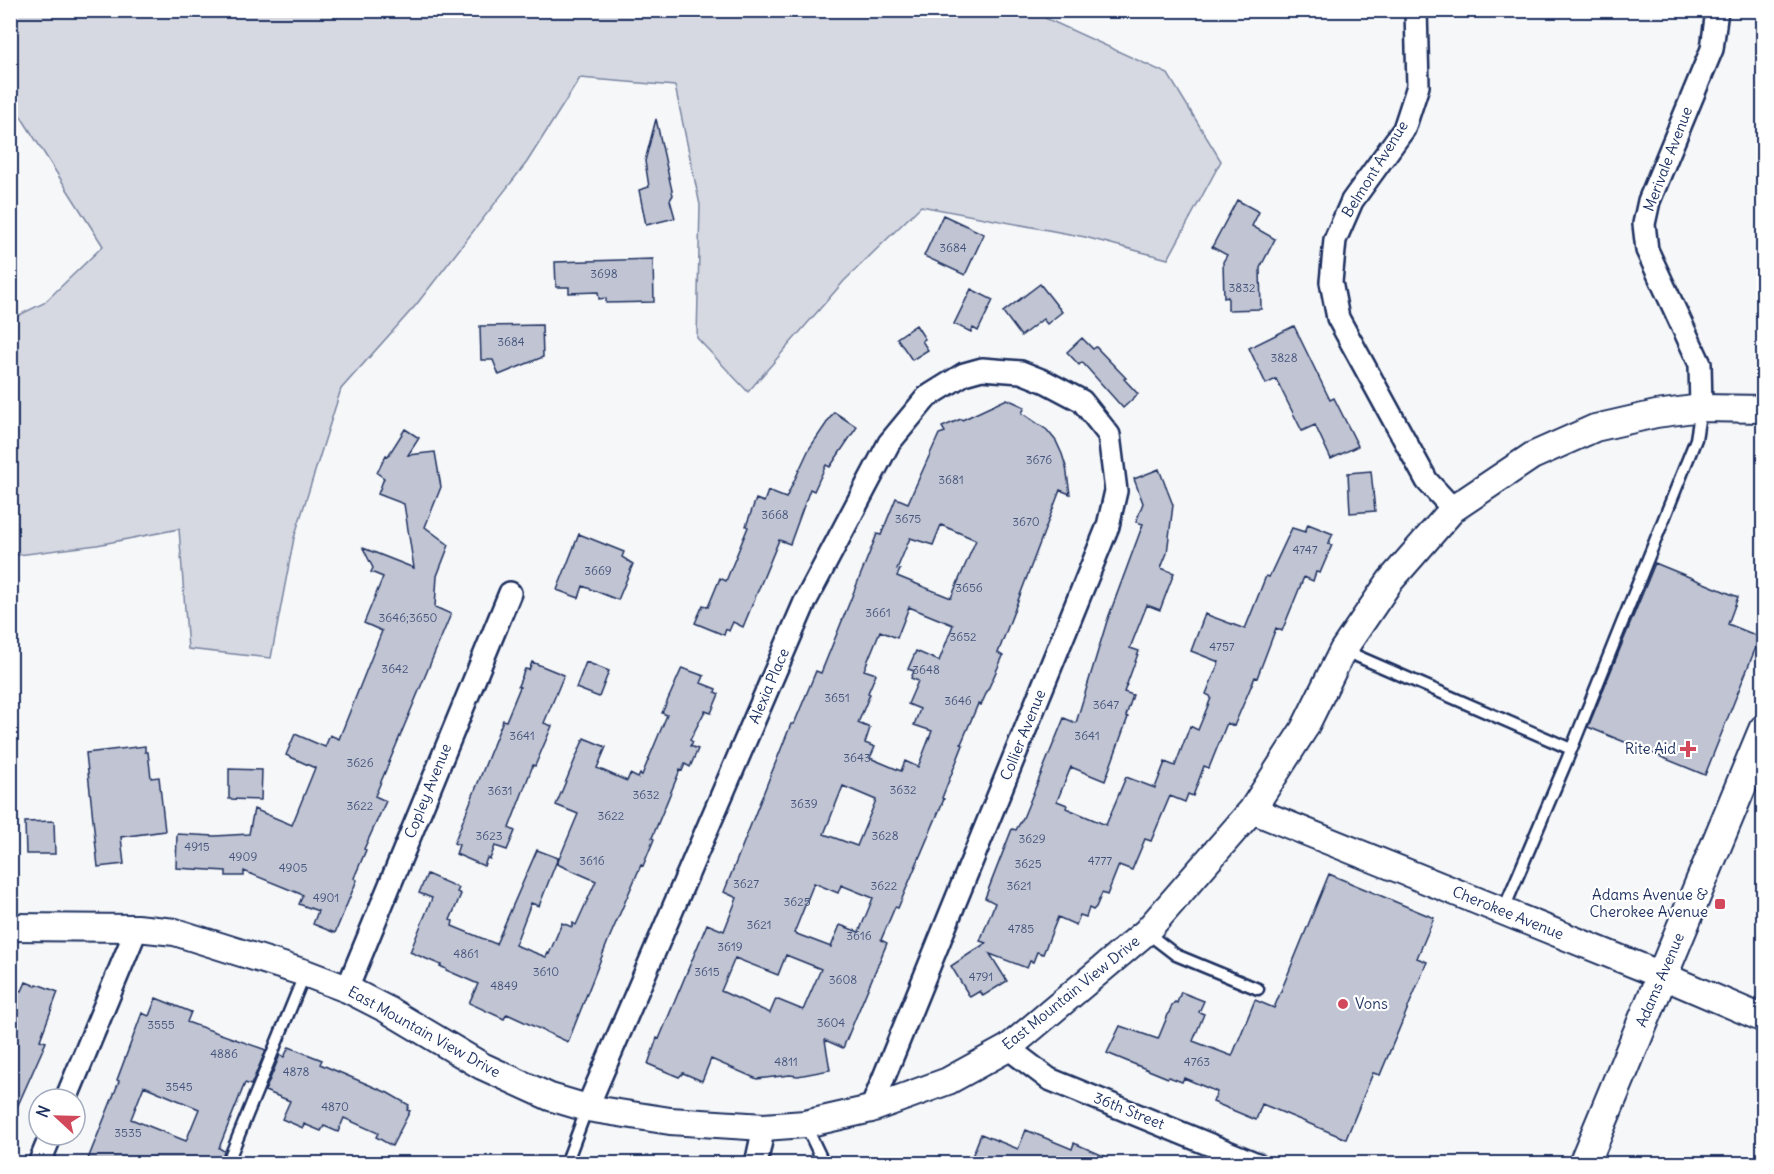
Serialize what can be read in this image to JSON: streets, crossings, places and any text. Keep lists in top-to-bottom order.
{
  "streets": {
    "main road": ["Adams Avenue"],
    "street": [
      "Merivale Avenue",
      "Belmont Avenue",
      "Alexia Place",
      "Collier Avenue",
      "Copley Avenue",
      "Cherokee Avenue",
      "East Mountain View Drive",
      "36th Street"
    ]
  },
  "crossings": [
    ["Merivale Avenue", "East Mountain View Drive"],
    ["Belmont Avenue", "East Mountain View Drive"],
    ["Alexia Place", "Collier Avenue"],
    ["Alexia Place", "East Mountain View Drive"],
    ["Collier Avenue", "East Mountain View Drive"],
    ["Copley Avenue", "East Mountain View Drive"],
    ["Cherokee Avenue", "Adams Avenue"],
    ["Cherokee Avenue", "East Mountain View Drive"],
    ["East Mountain View Drive", "36th Street"]
  ],
  "places": {
    "health": ["Rite Aid"],
    "transit": ["Adams Avenue & Cherokee Avenue"],
    "other": ["Vons"]
  },
  "house_numbers": [
    "3684",
    "3698",
    "3832",
    "3684",
    "3828",
    "3676",
    "3681",
    "3668",
    "3675",
    "3670",
    "4747",
    "3669",
    "3656",
    "3661",
    "3646;3650",
    "3652",
    "4757",
    "3642",
    "3648",
    "3651",
    "3646",
    "3647",
    "3641",
    "3641",
    "3643",
    "3626",
    "3632",
    "3631",
    "3632",
    "3639",
    "3622",
    "3622",
    "3623",
    "3628",
    "3629",
    "4915",
    "4909",
    "3616",
    "4777",
    "3625",
    "4905",
    "3627",
    "3622",
    "3621",
    "4901",
    "3625",
    "3621",
    "4785",
    "3616",
    "3619",
    "4861",
    "3610",
    "3615",
    "4791",
    "3608",
    "4849",
    "3604",
    "3555",
    "4886",
    "4811",
    "4763",
    "4878",
    "3545",
    "4870",
    "3535"
  ],
  "north": "left"
}
